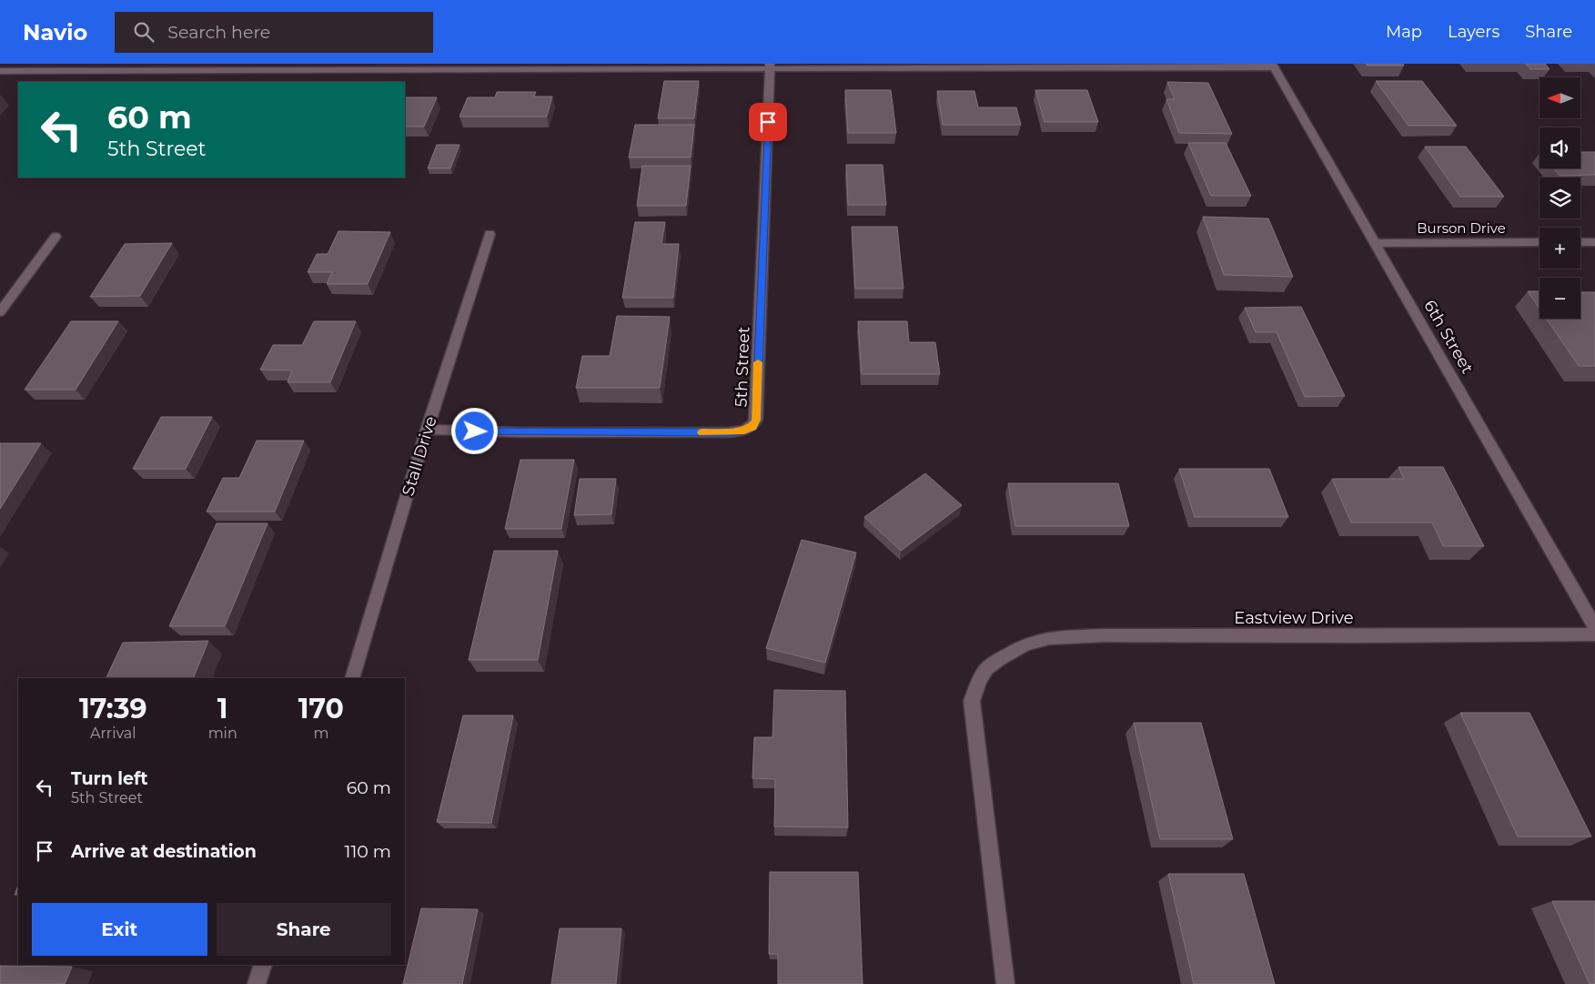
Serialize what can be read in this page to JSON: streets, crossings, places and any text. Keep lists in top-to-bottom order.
{
  "streets": {
    "street": [
      "Burson Drive",
      "6th Street",
      "5th Street",
      "Stall Drive",
      "Eastview Drive"
    ]
  },
  "crossings": [
    ["Burson Drive", "6th Street"],
    ["5th Street", "Stall Drive"]
  ],
  "north": "left",
  "page": {
    "header": "Navio",
    "search": "Search here",
    "nav": ["Map", "Layers", "Share"],
    "map_buttons": ["+", "−"],
    "turn": ["60 m", "5th Street"],
    "eta": [
      "17:39",
      "Arrival",
      "1",
      "min",
      "170",
      "m"
    ],
    "list": [
      {
        "name": "Turn left",
        "note": "5th Street",
        "value": "60 m"
      },
      {
        "name": "Arrive at destination",
        "value": "110 m"
      }
    ],
    "buttons": ["Exit", "Share"]
  }
}
